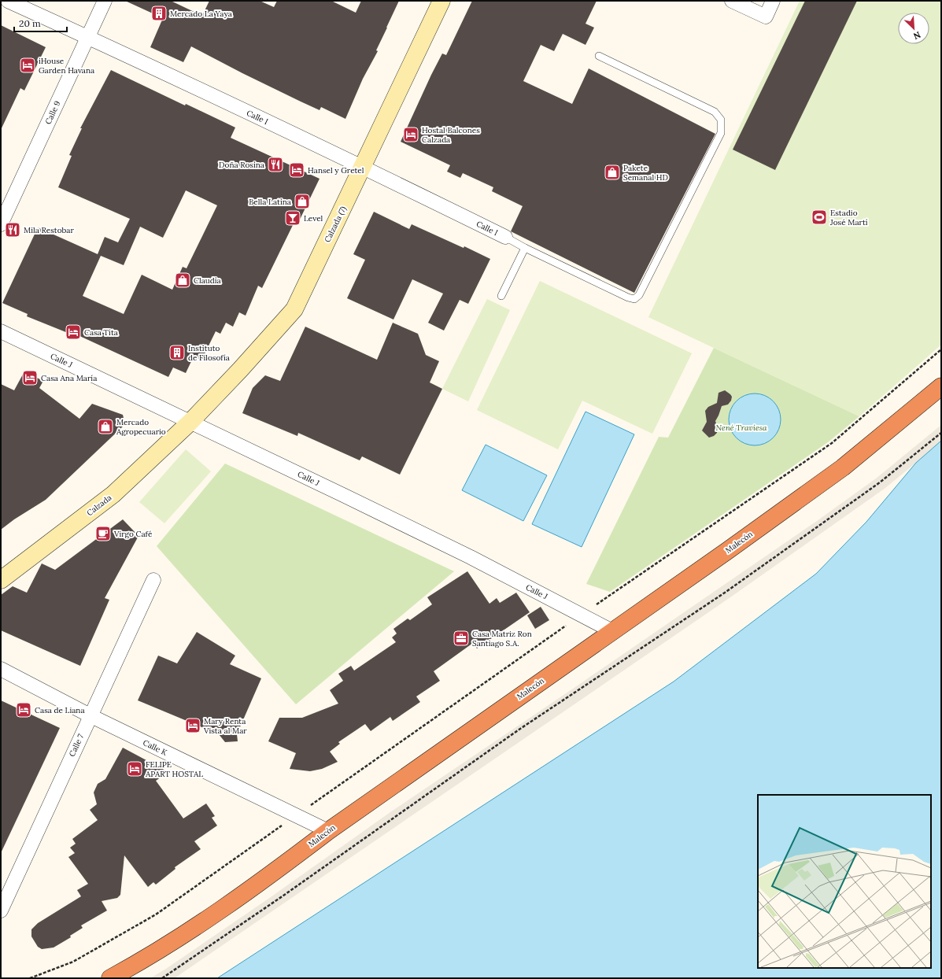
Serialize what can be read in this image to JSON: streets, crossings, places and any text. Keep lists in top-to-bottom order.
{
  "streets": {
    "highway": ["Malecón"],
    "main road": ["Calzada (7)", "Calzada"],
    "street": [
      "Calle 9",
      "Calle I",
      "Calle J",
      "Calle 7",
      "Calle K"
    ]
  },
  "crossings": [
    ["Calle 9", "Calle I"],
    ["Calle I", "Calzada (7)"],
    ["Calzada (7)", "Calle J"],
    ["Calzada (7)", "Calzada"],
    ["Calle J", "Calzada"],
    ["Calle J", "Malecón"],
    ["Malecón", "Calle K"],
    ["Calle 7", "Calle K"]
  ],
  "parks": ["Nené Traviesa"],
  "places": {
    "building": ["Mercado La Yaya", "Instituto de Filosofía"],
    "hotel": [
      "iHouse Garden Havana",
      "Hostal Balcones Calzada",
      "Hansel y Gretel",
      "Casa Tita",
      "Casa Ana María",
      "Casa de Liana",
      "Mary Renta Vista al Mar",
      "FELIPE APART HOSTAL"
    ],
    "restaurant": ["Doña Rosina", "Mila Restobar"],
    "shop": [
      "Pakete Semanal HD",
      "Bella Latina",
      "Claudia",
      "Mercado Agropecuario"
    ],
    "sports": ["Estadio José Martí"],
    "bar": ["Level"],
    "cafe": ["Virgo Café"],
    "office": ["Casa Matriz Ron Santiago S.A."]
  },
  "scale_bar": "20 m",
  "north": "bottom right"
}
